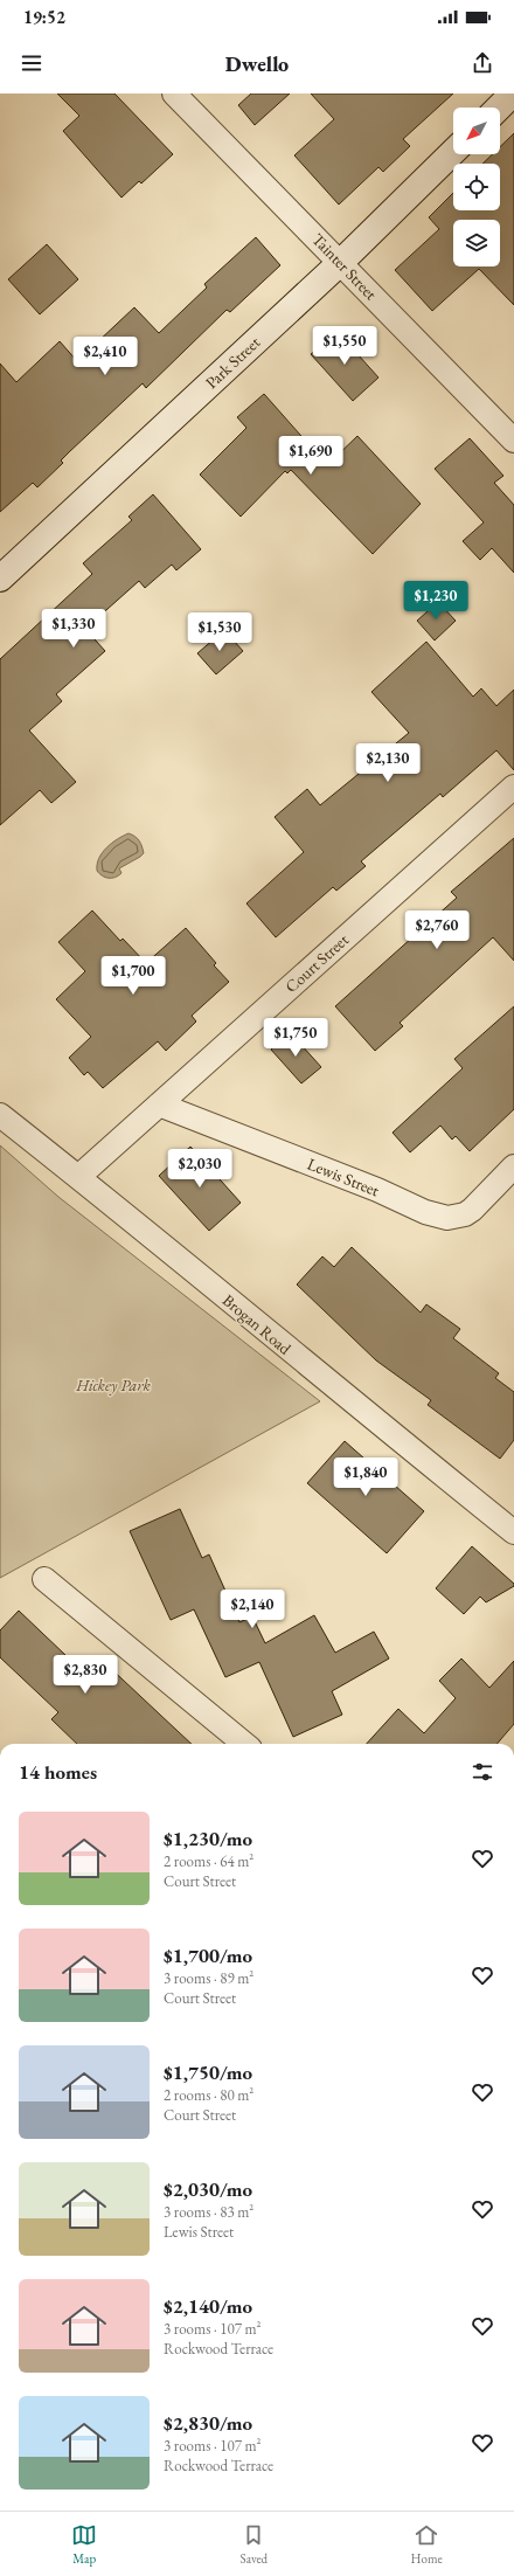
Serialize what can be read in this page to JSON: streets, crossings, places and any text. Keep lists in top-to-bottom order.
{
  "streets": {
    "street": [
      "Tainter Street",
      "Park Street",
      "Court Street",
      "Lewis Street",
      "Brogan Road"
    ]
  },
  "crossings": [
    ["Tainter Street", "Park Street"],
    ["Court Street", "Lewis Street"],
    ["Court Street", "Brogan Road"]
  ],
  "parks": ["Hickey Park"],
  "north": "bottom left",
  "page": {
    "status": "19:52",
    "header": "Dwello",
    "price": [
      "$1,550",
      "$2,410",
      "$1,690",
      "$1,230",
      "$1,330",
      "$1,530",
      "$2,130",
      "$2,760",
      "$1,700",
      "$1,750",
      "$2,030",
      "$1,840",
      "$2,140",
      "$2,830"
    ],
    "heading": "14 homes",
    "list": [
      {
        "name": "$1,230/mo",
        "note": "2 rooms · 64 m² · Court Street"
      },
      {
        "name": "$1,700/mo",
        "note": "3 rooms · 89 m² · Court Street"
      },
      {
        "name": "$1,750/mo",
        "note": "2 rooms · 80 m² · Court Street"
      },
      {
        "name": "$2,030/mo",
        "note": "3 rooms · 83 m² · Lewis Street"
      },
      {
        "name": "$2,140/mo",
        "note": "3 rooms · 107 m² · Rockwood Terrace"
      },
      {
        "name": "$2,830/mo",
        "note": "3 rooms · 107 m² · Rockwood Terrace"
      }
    ],
    "tabs": ["Map", "Saved", "Home"]
  }
}
